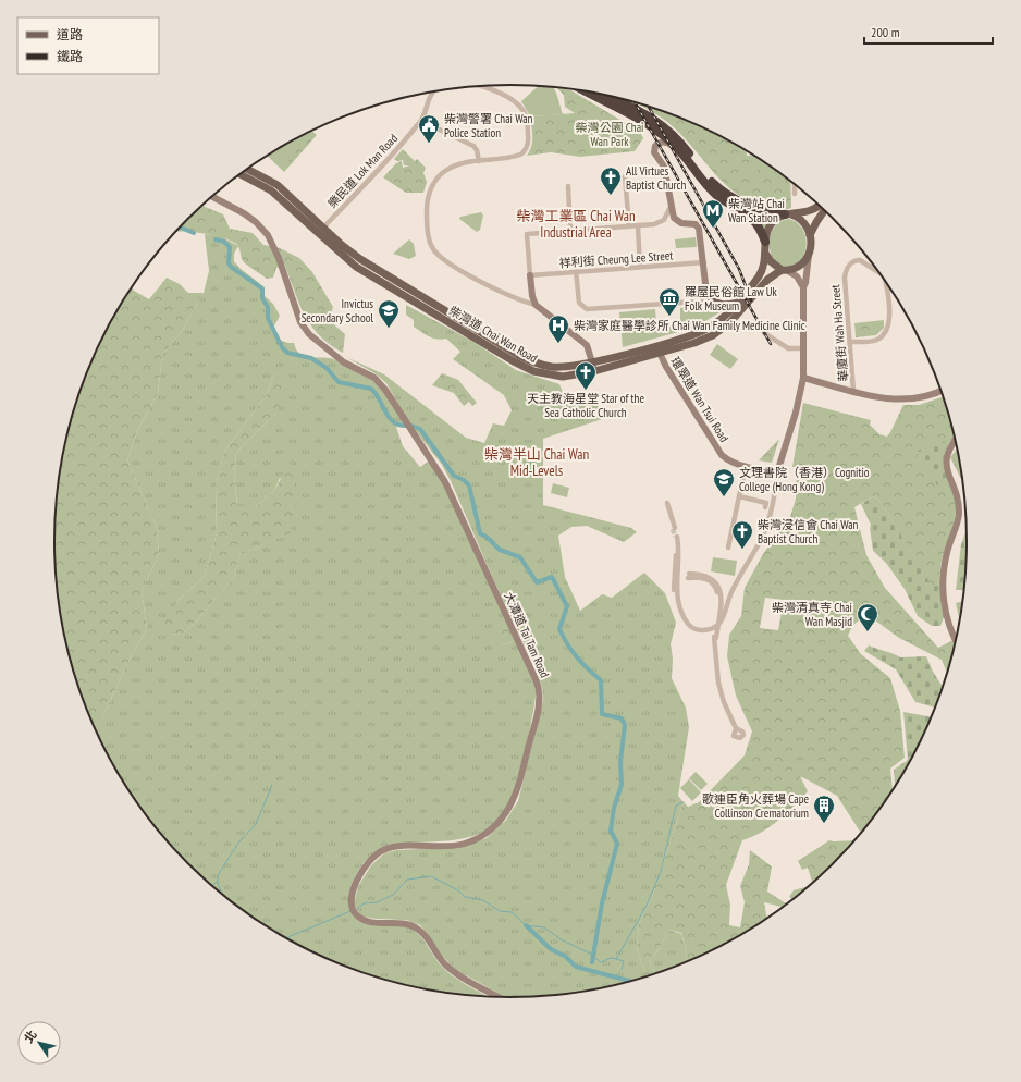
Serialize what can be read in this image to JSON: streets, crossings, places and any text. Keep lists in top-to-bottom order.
{
  "streets": {
    "main road": ["柴灣道 Chai Wan Road", "環翠道 Wan Tsui Road", "大潭道 Tai Tam Road"],
    "street": ["樂民道 Lok Man Road", "祥利街 Cheung Lee Street", "華廈街 Wah Ha Street"]
  },
  "crossings": [
    ["樂民道 Lok Man Road", "柴灣道 Chai Wan Road"],
    ["柴灣道 Chai Wan Road", "環翠道 Wan Tsui Road"]
  ],
  "districts": ["柴灣工業區 Chai Wan Industrial Area", "柴灣半山 Chai Wan Mid-Levels"],
  "parks": ["柴灣公園 Chai Wan Park"],
  "places": {
    "public building": ["柴灣警署 Chai Wan Police Station"],
    "church": ["All Virtues Baptist Church", "天主教海星堂 Star of the Sea Catholic Church", "柴灣浸信會 Chai Wan Baptist Church"],
    "metro station": ["柴灣站 Chai Wan Station"],
    "museum": ["羅屋民俗館 Law Uk Folk Museum"],
    "school or university": ["Invictus Secondary School", "文理書院（香港）Cognitio College (Hong Kong)"],
    "hospital": ["柴灣家庭醫學診所 Chai Wan Family Medicine Clinic"],
    "mosque": ["柴灣清真寺 Chai Wan Masjid"],
    "building": ["歌連臣角火葬場 Cape Collinson Crematorium"]
  },
  "legend": ["道路", "鐵路"],
  "scale_bar": "200 m",
  "north": "top left"
}
